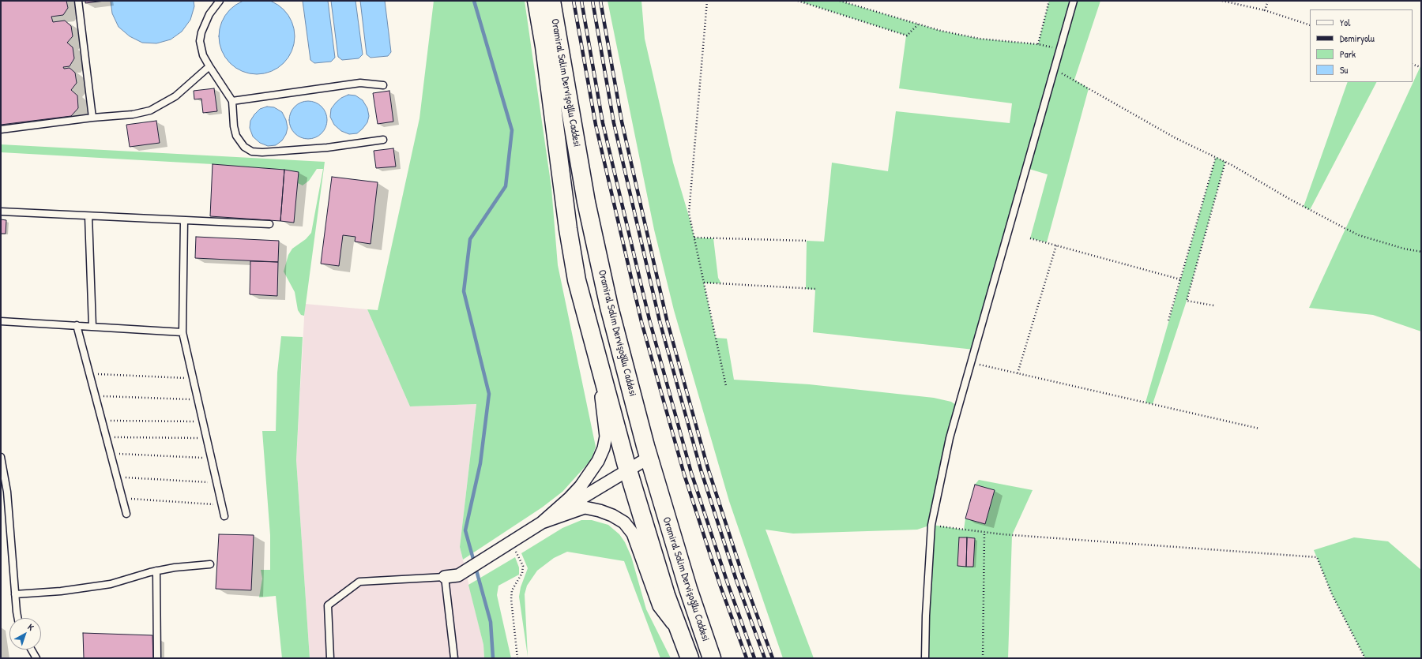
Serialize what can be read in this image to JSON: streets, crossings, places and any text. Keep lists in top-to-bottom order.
{
  "streets": {
    "main road": ["Oramiral Salim Dervişoğllu Caddesi"]
  },
  "legend": [
    "Yol",
    "Demiryolu",
    "Park",
    "Su"
  ],
  "north": "top right"
}
